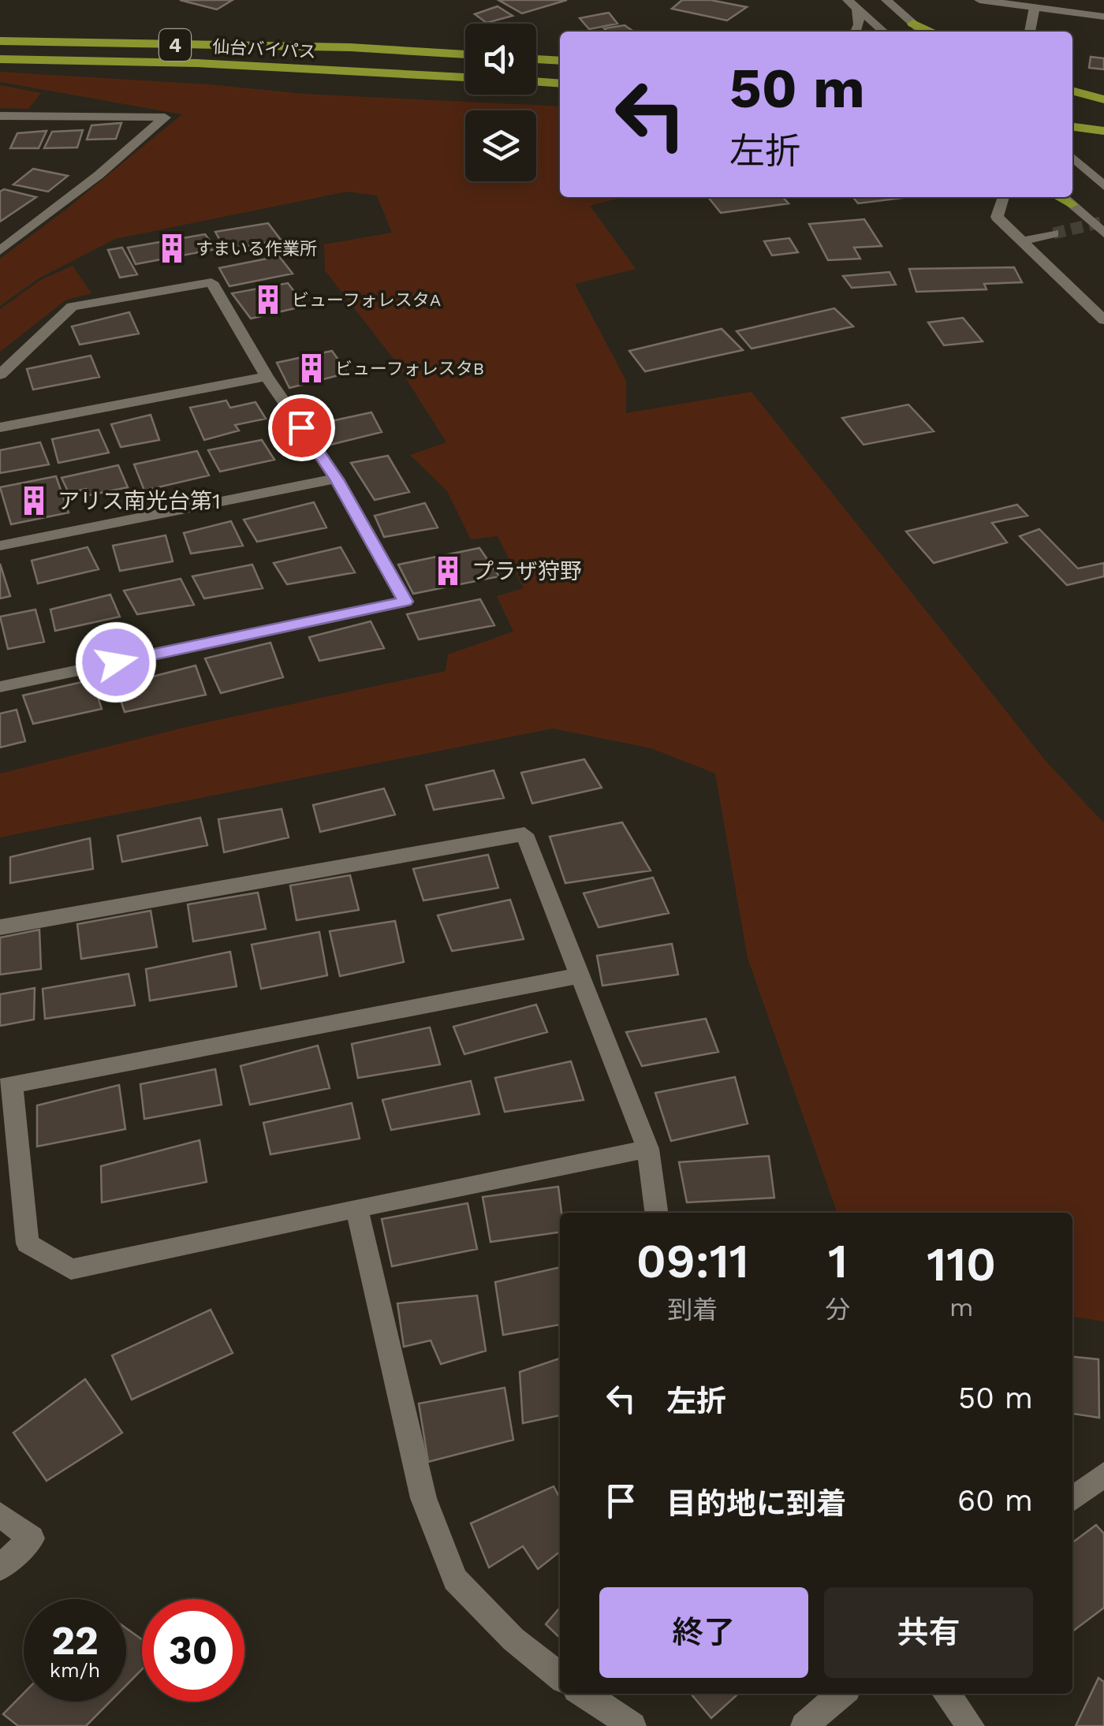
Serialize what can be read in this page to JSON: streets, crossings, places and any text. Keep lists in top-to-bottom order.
{
  "streets": {
    "highway": ["4", "仙台バイパス"]
  },
  "places": {
    "building": [
      "すまいる作業所",
      "ビューフォレスタA",
      "ビューフォレスタB",
      "アリス南光台第1",
      "プラザ狩野"
    ]
  },
  "page": {
    "turn": ["50 m", "左折"],
    "eta": [
      "09:11",
      "到着",
      "1",
      "分",
      "110",
      "m"
    ],
    "list": [
      {
        "name": "左折",
        "value": "50 m"
      },
      {
        "name": "目的地に到着",
        "value": "60 m"
      }
    ],
    "buttons": ["終了", "共有"],
    "speed": "22 km/h",
    "limit": "30"
  }
}
